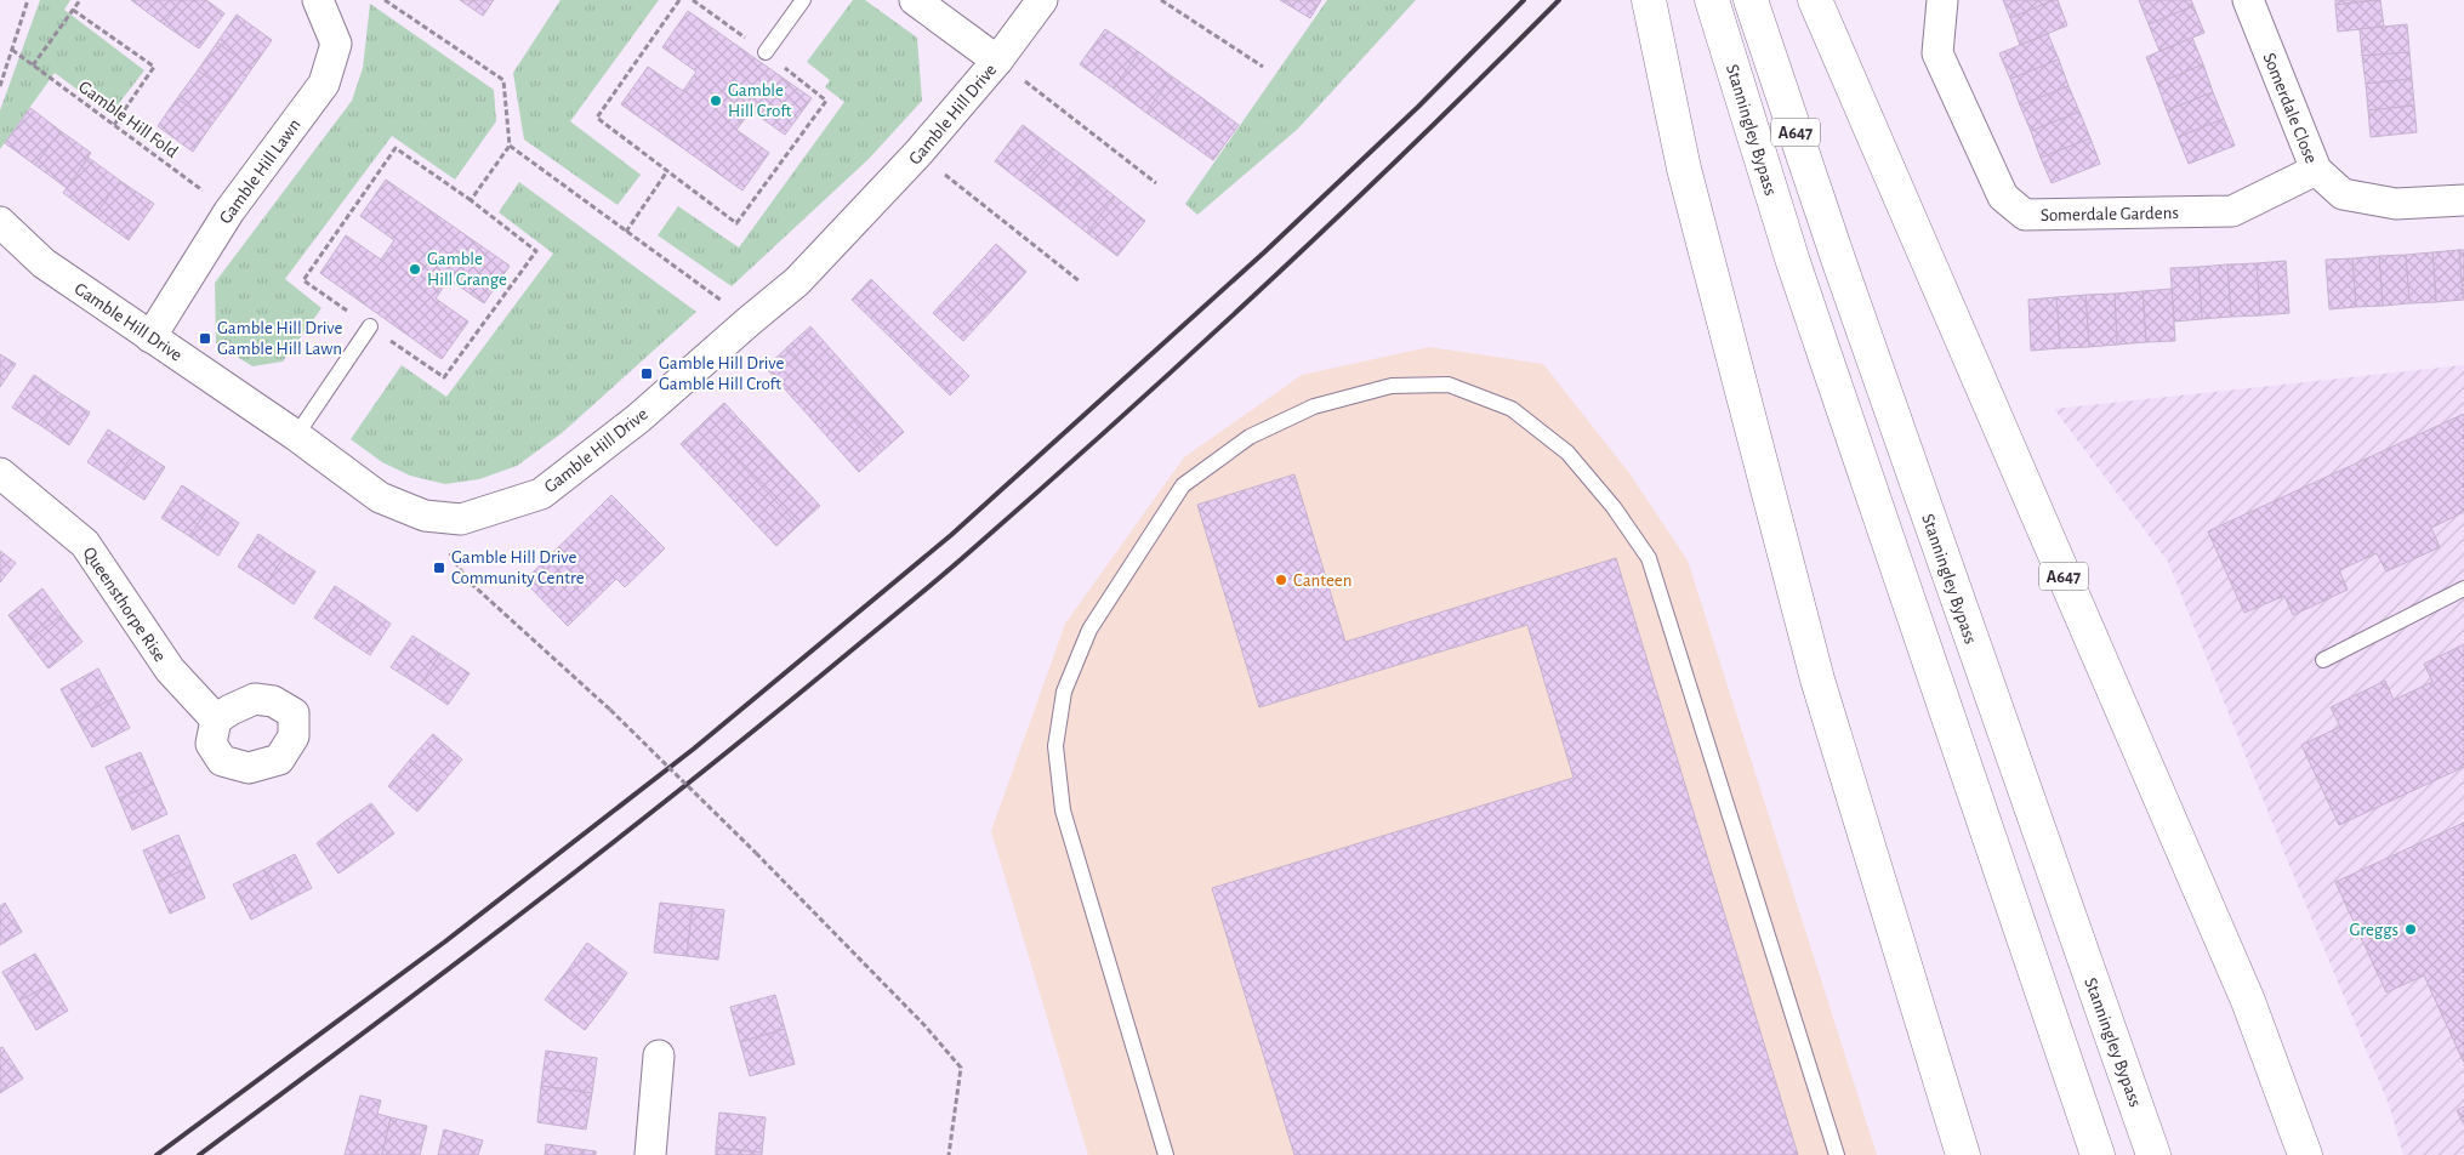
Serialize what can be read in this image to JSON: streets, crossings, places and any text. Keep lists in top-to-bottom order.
{
  "streets": {
    "main road": ["Stanningley Bypass", "A647"],
    "street": [
      "Somerdale Close",
      "Gamble Hill Drive",
      "Gamble Hill Lawn",
      "Somerdale Gardens",
      "Queensthorpe Rise"
    ],
    "path": ["Gamble Hill Fold"]
  },
  "crossings": [
    ["Somerdale Close", "Somerdale Gardens"],
    ["Gamble Hill Drive", "Gamble Hill Lawn"],
    ["Gamble Hill Fold", "Gamble Hill Lawn"]
  ],
  "places": {
    "other": [
      "Gamble Hill Croft",
      "Gamble Hill Grange",
      "Canteen",
      "Greggs"
    ],
    "transit": ["Gamble Hill Drive Gamble Hill Lawn", "Gamble Hill Drive Gamble Hill Croft", "Gamble Hill Drive Community Centre"]
  }
}
